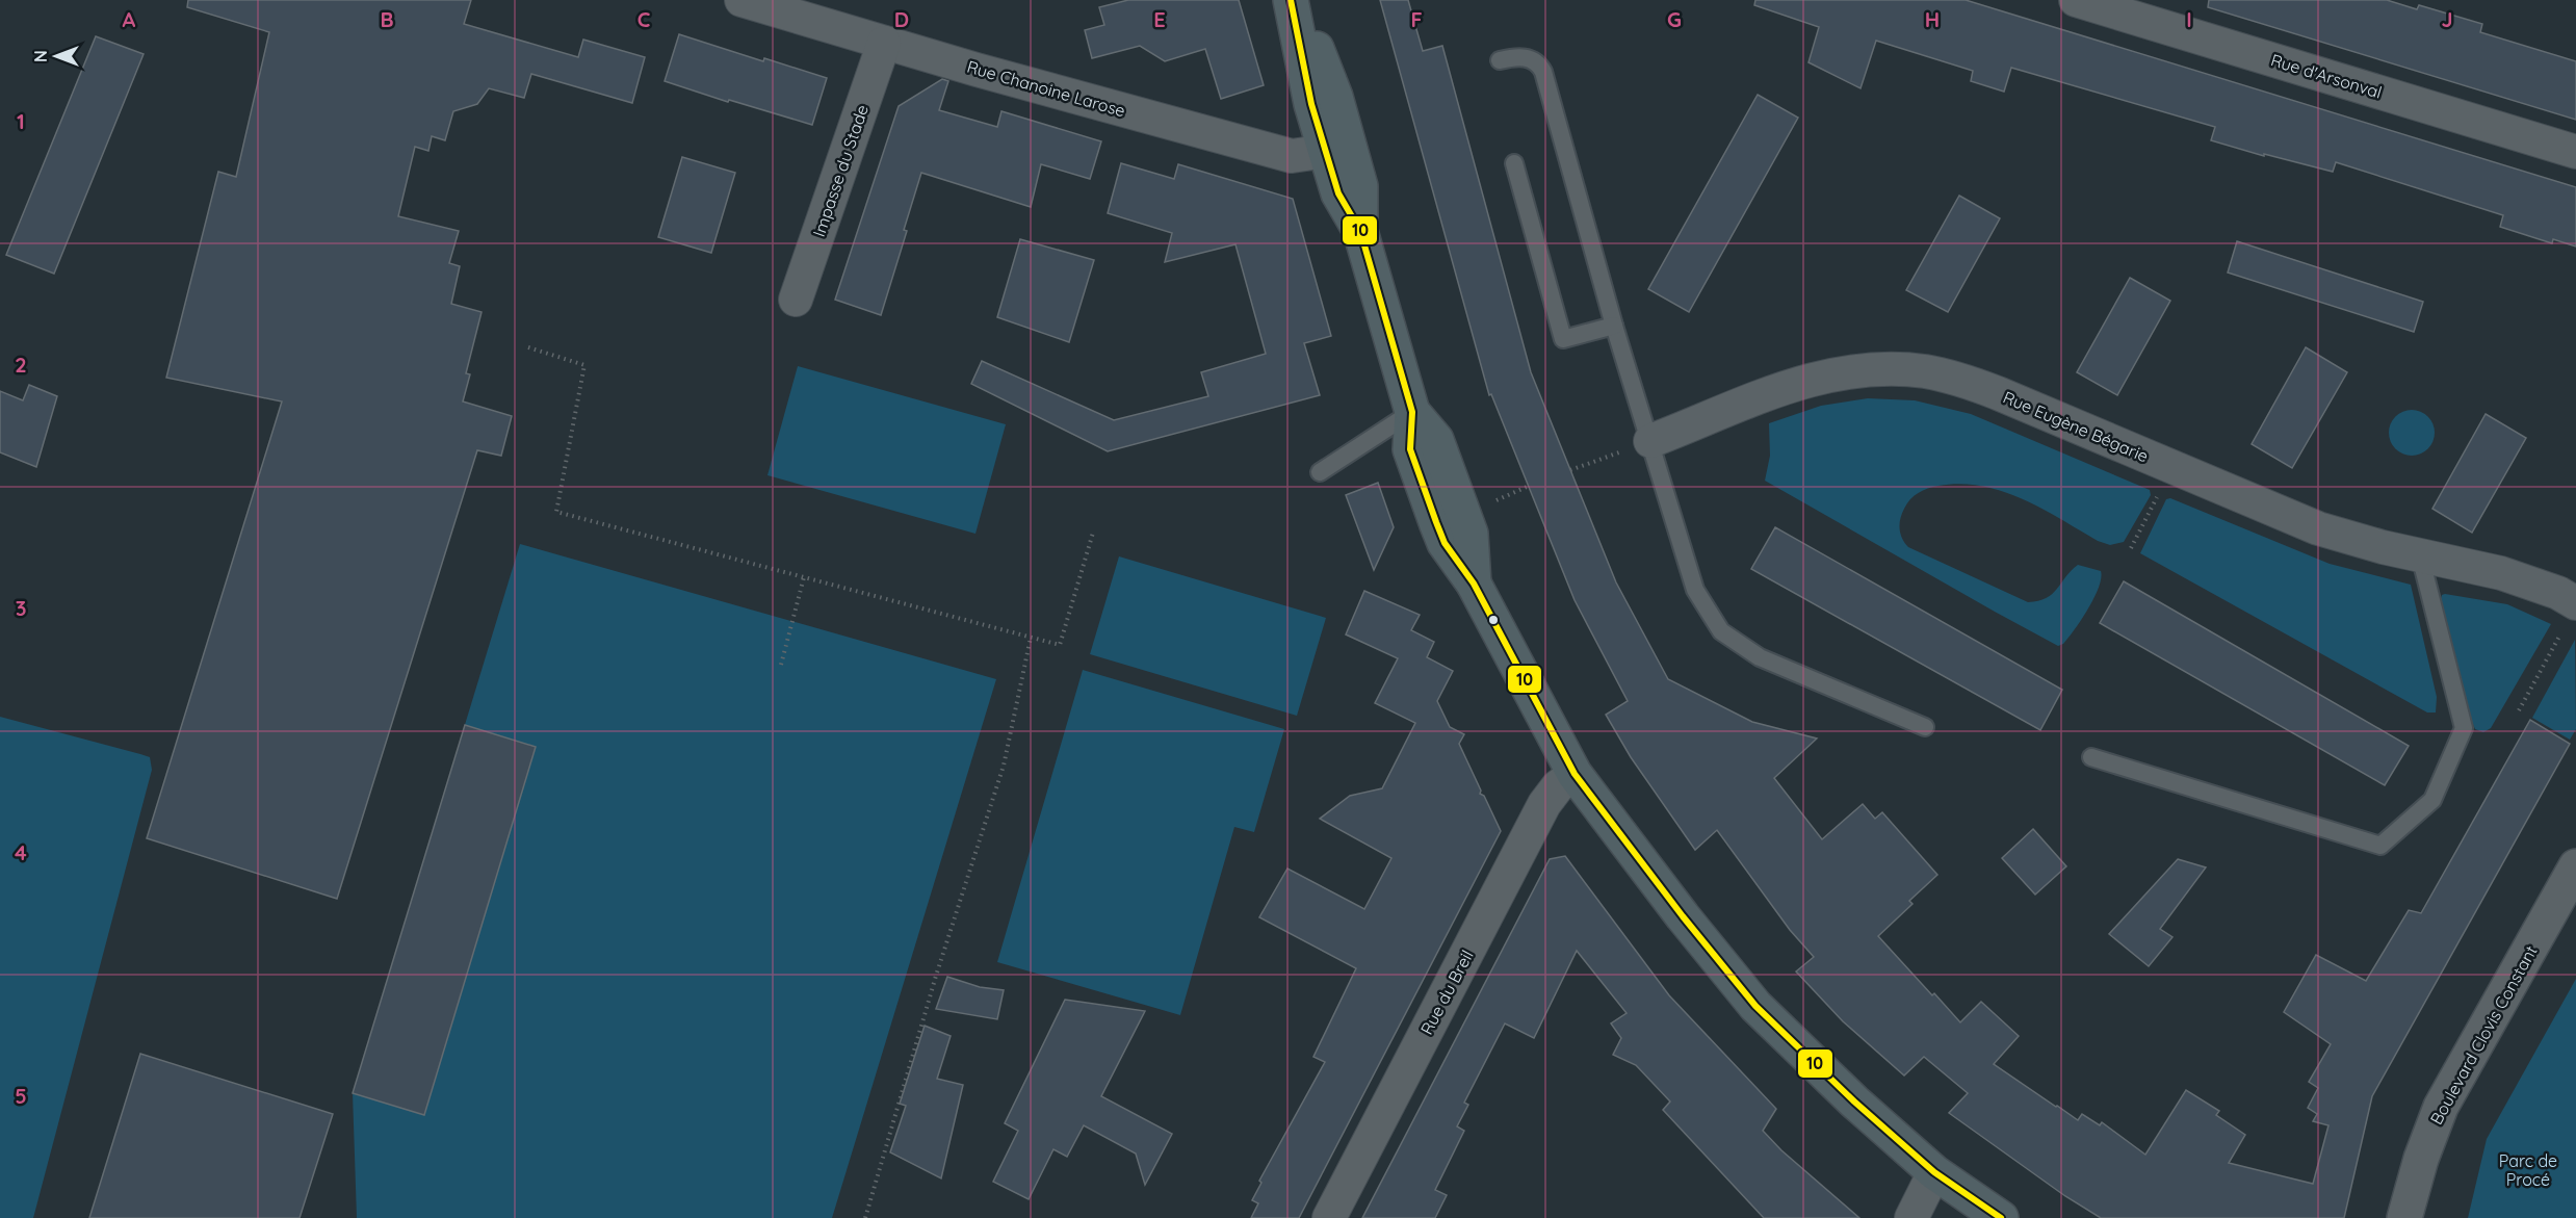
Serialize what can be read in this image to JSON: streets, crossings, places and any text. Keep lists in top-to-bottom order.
{
  "streets": {
    "street": [
      "Rue d'Arsonval",
      "Rue Chanoine Larose",
      "Impasse du Stade",
      "Rue Eugène Bégarie",
      "Rue du Breil",
      "Boulevard Clovis Constant"
    ]
  },
  "crossings": [
    ["Rue Chanoine Larose", "Impasse du Stade"]
  ],
  "parks": ["Parc de Procé"],
  "lines": ["transit line 10"],
  "north": "left",
  "grid": {
    "columns": [
      "A",
      "B",
      "C",
      "D",
      "E",
      "F",
      "G",
      "H",
      "I",
      "J"
    ],
    "rows": [
      "1",
      "2",
      "3",
      "4",
      "5"
    ]
  }
}
